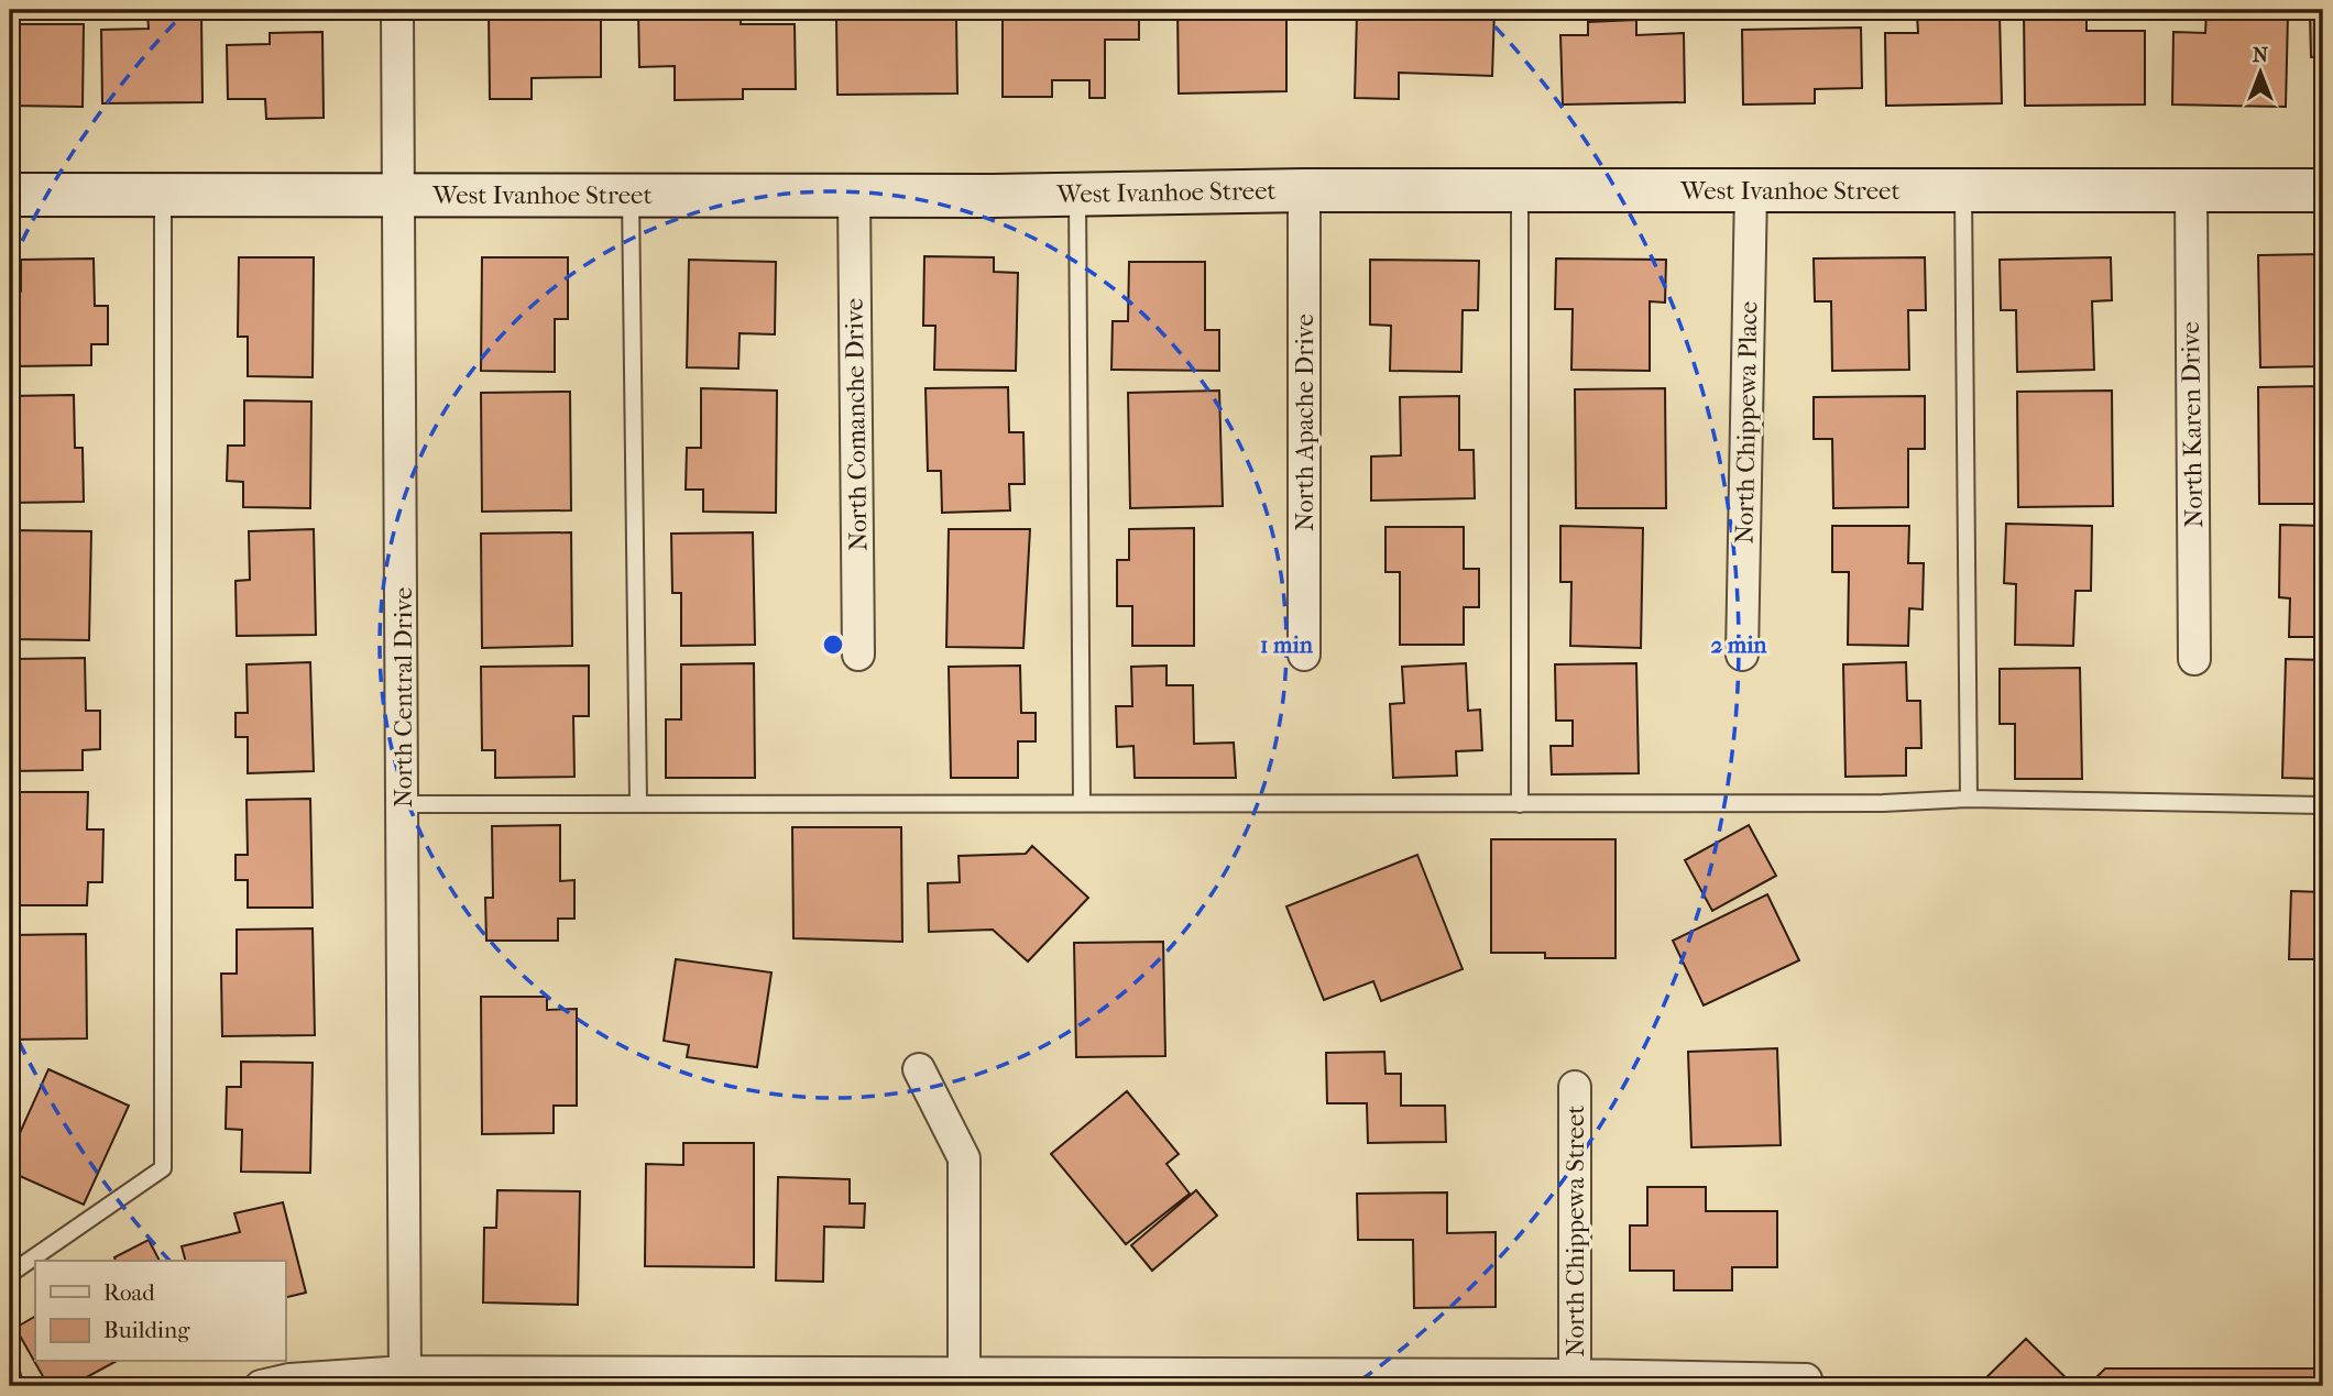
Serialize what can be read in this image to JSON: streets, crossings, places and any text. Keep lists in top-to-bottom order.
{
  "streets": {
    "street": [
      "West Ivanhoe Street",
      "North Apache Drive",
      "North Chippewa Place",
      "North Comanche Drive",
      "North Karen Drive",
      "North Central Drive",
      "North Chippewa Street"
    ]
  },
  "crossings": [
    ["West Ivanhoe Street", "North Apache Drive"],
    ["West Ivanhoe Street", "North Chippewa Place"],
    ["West Ivanhoe Street", "North Comanche Drive"],
    ["West Ivanhoe Street", "North Karen Drive"],
    ["West Ivanhoe Street", "North Central Drive"]
  ],
  "legend": ["Road", "Building"],
  "north": "top",
  "rings": ["1 min", "2 min"]
}
